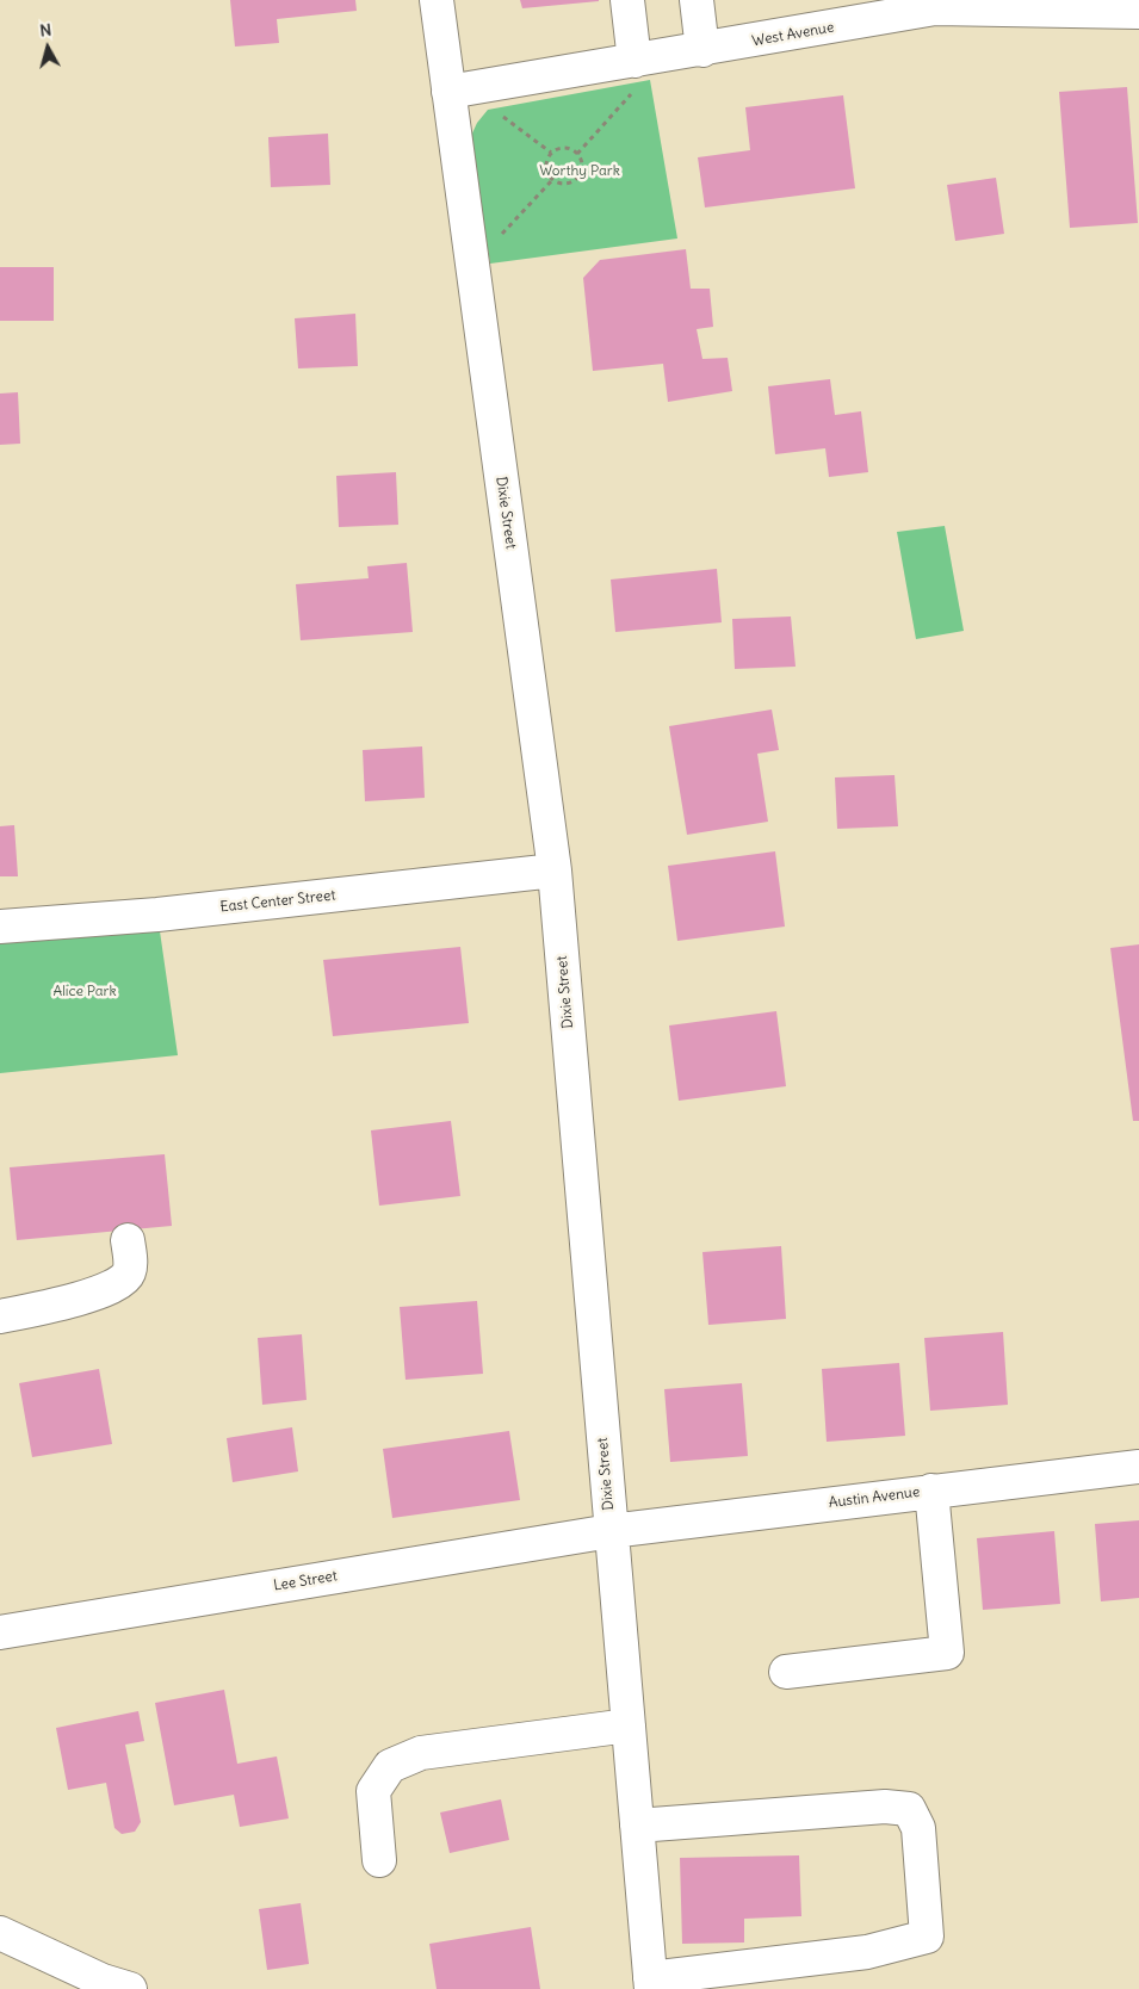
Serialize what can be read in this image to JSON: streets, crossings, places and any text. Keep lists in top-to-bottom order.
{
  "streets": {
    "street": [
      "West Avenue",
      "Dixie Street",
      "East Center Street",
      "Austin Avenue",
      "Lee Street"
    ]
  },
  "crossings": [
    ["West Avenue", "Dixie Street"],
    ["Dixie Street", "East Center Street"],
    ["Dixie Street", "Austin Avenue"],
    ["Dixie Street", "Lee Street"],
    ["Austin Avenue", "Lee Street"]
  ],
  "parks": ["Worthy Park", "Alice Park"],
  "north": "top"
}
